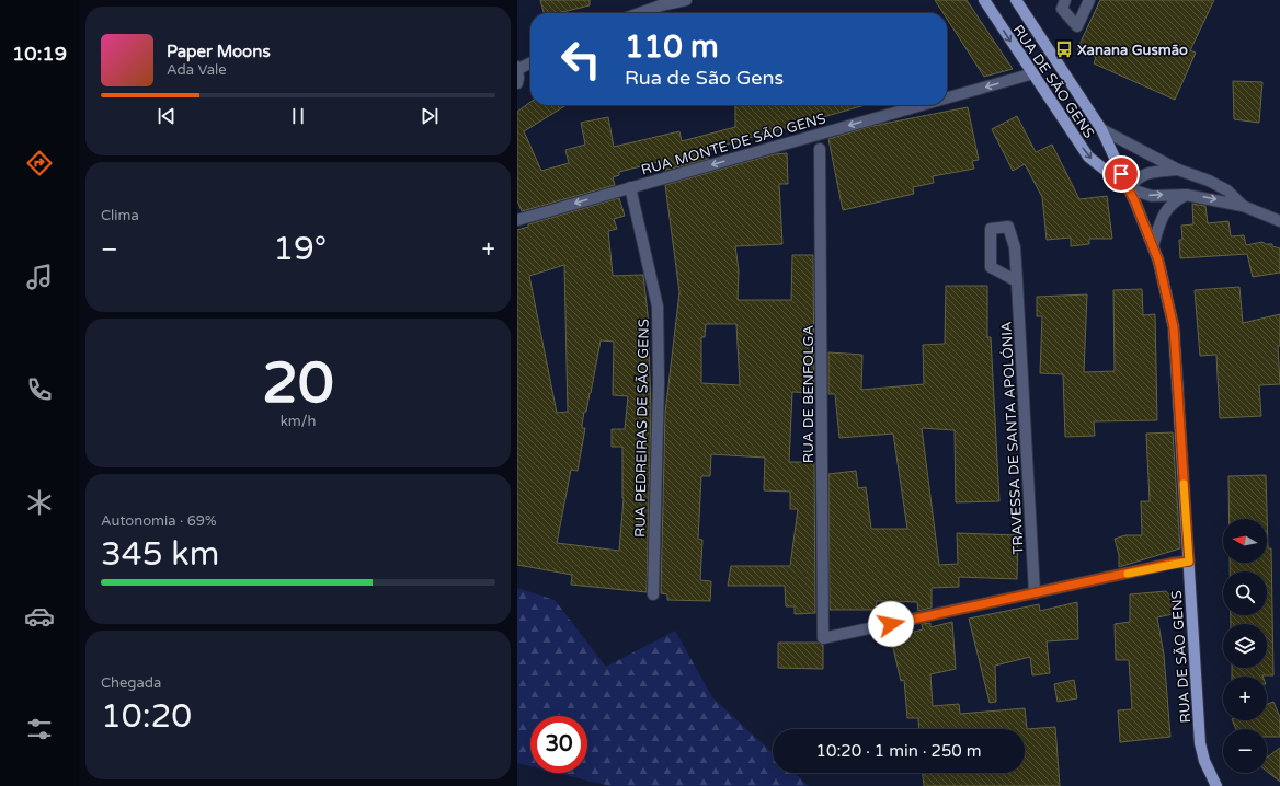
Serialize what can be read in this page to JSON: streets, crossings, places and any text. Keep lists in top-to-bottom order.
{
  "streets": {
    "main road": ["RUA DE SÃO GENS"],
    "street": [
      "RUA MONTE DE SÃO GENS",
      "RUA DE BENFOLGA",
      "RUA PEDREIRAS DE SÃO GENS",
      "TRAVESSA DE SANTA APOLÓNIA"
    ]
  },
  "crossings": [
    ["RUA DE SÃO GENS", "RUA MONTE DE SÃO GENS"],
    ["RUA MONTE DE SÃO GENS", "RUA PEDREIRAS DE SÃO GENS"],
    ["RUA DE BENFOLGA", "TRAVESSA DE SANTA APOLÓNIA"]
  ],
  "one_way": ["RUA MONTE DE SÃO GENS"],
  "places": {
    "bus stop": ["Xanana Gusmão"]
  },
  "north": "left",
  "page": {
    "tabs": "10:19",
    "turn": ["110 m", "Rua de São Gens"],
    "song": ["Paper Moons", "Ada Vale"],
    "tile": [
      "Clima",
      ["20", "km/h"],
      ["Autonomia · 69%", "345 km"],
      ["Chegada", "10:20"]
    ],
    "heat": ["−", "19°", "+"],
    "map_buttons": ["+", "−"],
    "limit": "30",
    "trip": "10:20 · 1 min · 250 m"
  }
}
